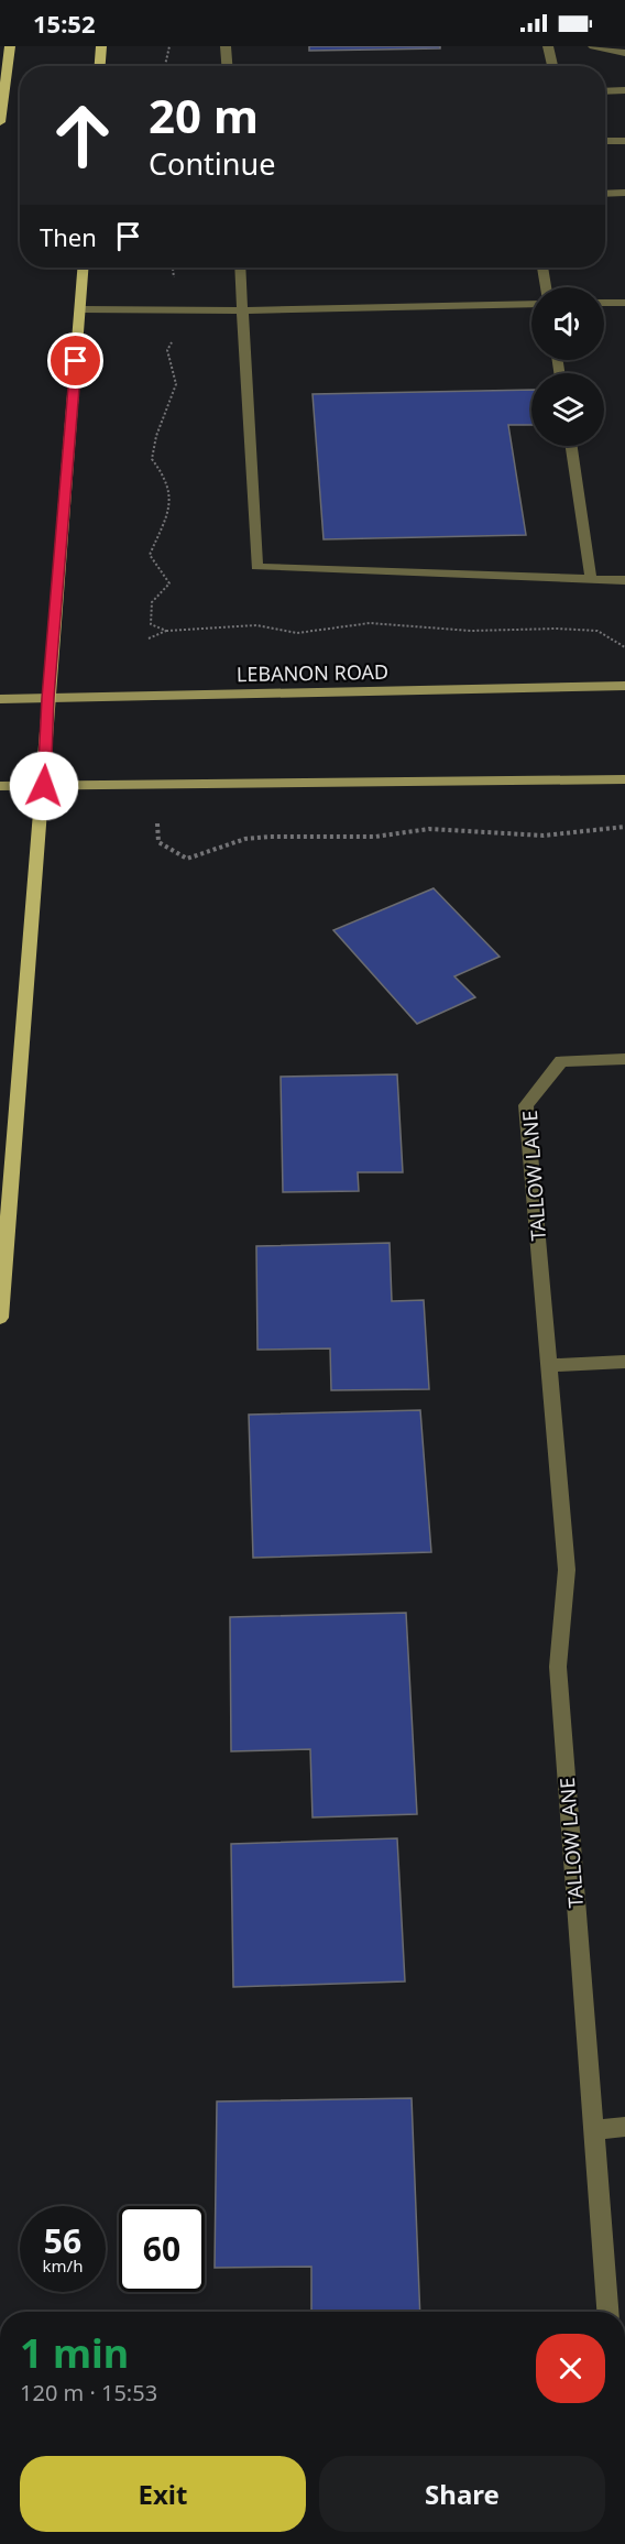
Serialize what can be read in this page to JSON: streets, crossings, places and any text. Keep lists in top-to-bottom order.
{
  "streets": {
    "main road": ["LEBANON ROAD"],
    "street": ["TALLOW LANE"]
  },
  "page": {
    "status": "15:52",
    "turn": ["20 m", "Continue"],
    "then": "Then",
    "speed": "56 km/h",
    "limit": "60",
    "heading": ["1 min", "120 m · 15:53"],
    "buttons": ["Exit", "Share"]
  }
}
